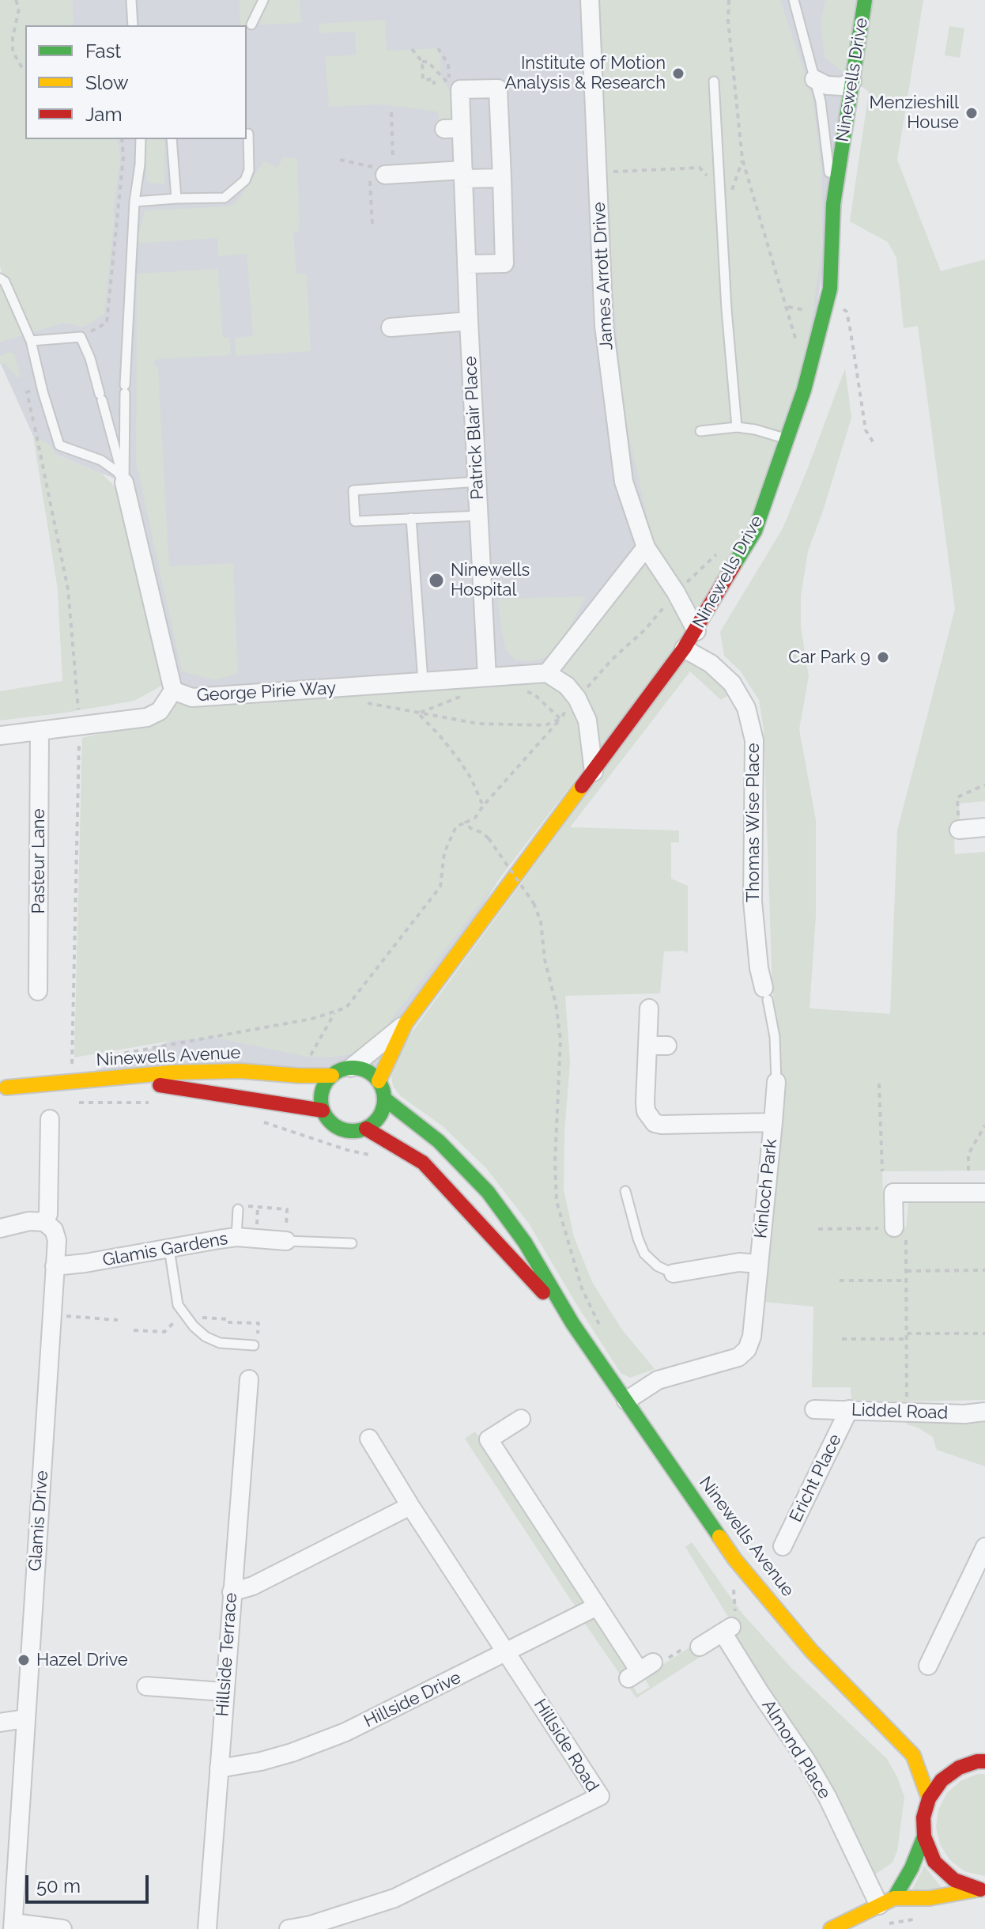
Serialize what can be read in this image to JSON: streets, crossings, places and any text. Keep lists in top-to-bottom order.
{
  "streets": {
    "street": [
      "Ninewells Drive",
      "James Arrott Drive",
      "Patrick Blair Place",
      "George Pirie Way",
      "Thomas Wise Place",
      "Pasteur Lane",
      "Ninewells Avenue",
      "Kinloch Park",
      "Glamis Gardens",
      "Liddel Road",
      "Ericht Place",
      "Glamis Drive",
      "Hillside Terrace",
      "Hillside Drive",
      "Hillside Road",
      "Almond Place"
    ]
  },
  "crossings": [
    ["Ninewells Drive", "James Arrott Drive"],
    ["Ninewells Drive", "Thomas Wise Place"],
    ["Ninewells Drive", "Ninewells Avenue"],
    ["Patrick Blair Place", "George Pirie Way"],
    ["Ninewells Avenue", "Kinloch Park"],
    ["Glamis Gardens", "Glamis Drive"],
    ["Liddel Road", "Ericht Place"],
    ["Hillside Terrace", "Hillside Drive"],
    ["Hillside Drive", "Hillside Road"]
  ],
  "places": [
    "Institute of Motion Analysis & Research",
    "Menzieshill House",
    "Ninewells Hospital",
    "Car Park 9",
    "Hazel Drive"
  ],
  "legend": ["Fast", "Slow", "Jam"],
  "scale_bar": "50 m"
}
